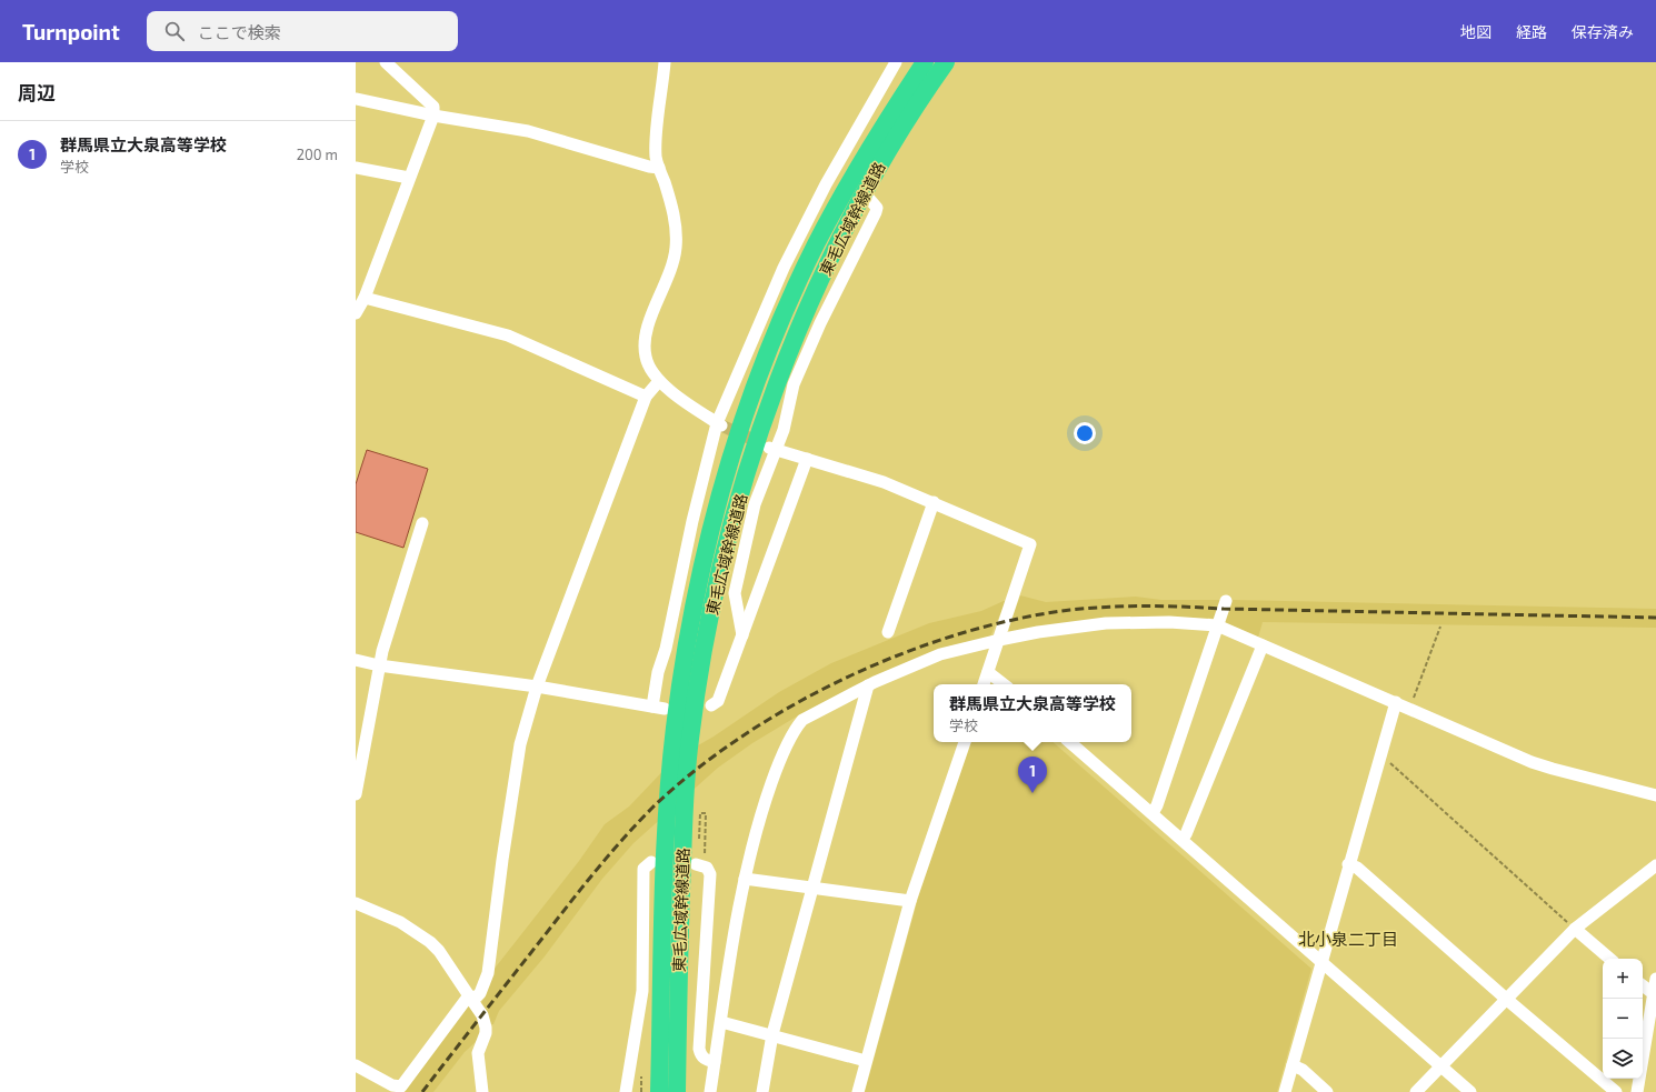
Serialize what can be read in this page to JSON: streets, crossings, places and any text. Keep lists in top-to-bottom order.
{
  "streets": {
    "highway": ["東毛広域幹線道路"]
  },
  "districts": ["北小泉二丁目"],
  "page": {
    "header": "Turnpoint",
    "search": "ここで検索",
    "nav": ["地図", "経路", "保存済み"],
    "heading": "周辺",
    "list": [
      {
        "mark": "1",
        "name": "群馬県立大泉高等学校",
        "note": "学校",
        "value": "200 m"
      }
    ],
    "popup": ["群馬県立大泉高等学校", "学校"],
    "pins": "1",
    "map_buttons": ["+", "−"]
  }
}
